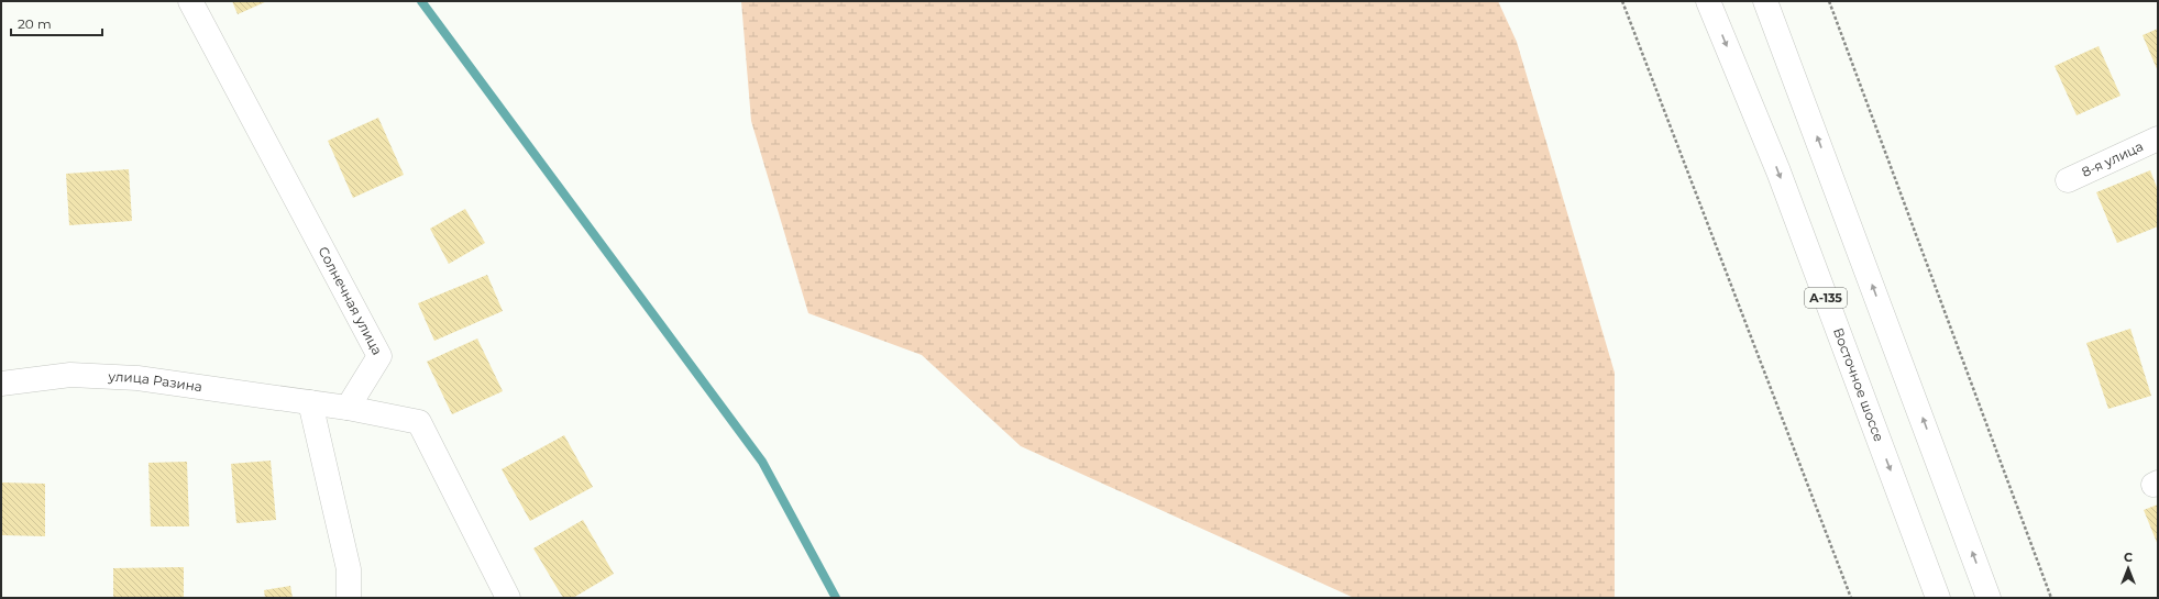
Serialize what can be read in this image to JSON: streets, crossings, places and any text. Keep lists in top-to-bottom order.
{
  "streets": {
    "main road": [
      "8-я улица",
      "А-135",
      "Солнечная улица",
      "улица Разина",
      "Восточное шоссе"
    ]
  },
  "crossings": [
    ["Солнечная улица", "улица Разина"]
  ],
  "scale_bar": "20 m",
  "north": "top"
}
